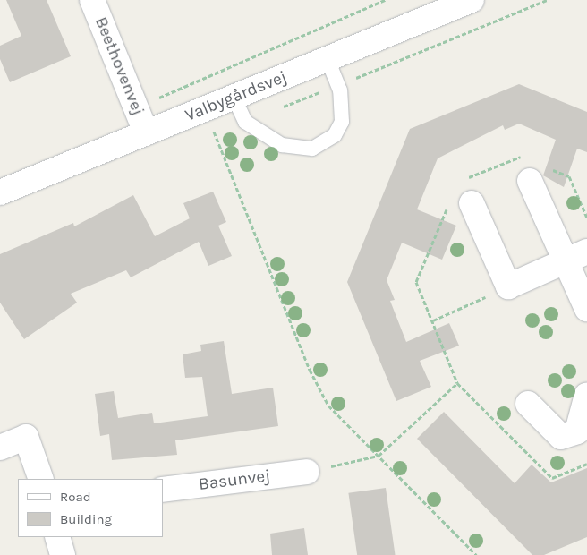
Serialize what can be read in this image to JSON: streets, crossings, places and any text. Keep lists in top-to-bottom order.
{
  "streets": {
    "street": ["Beethovenvej", "Valbygårdsvej", "Basunvej"]
  },
  "crossings": [
    ["Beethovenvej", "Valbygårdsvej"]
  ],
  "legend": ["Road", "Building"]
}
